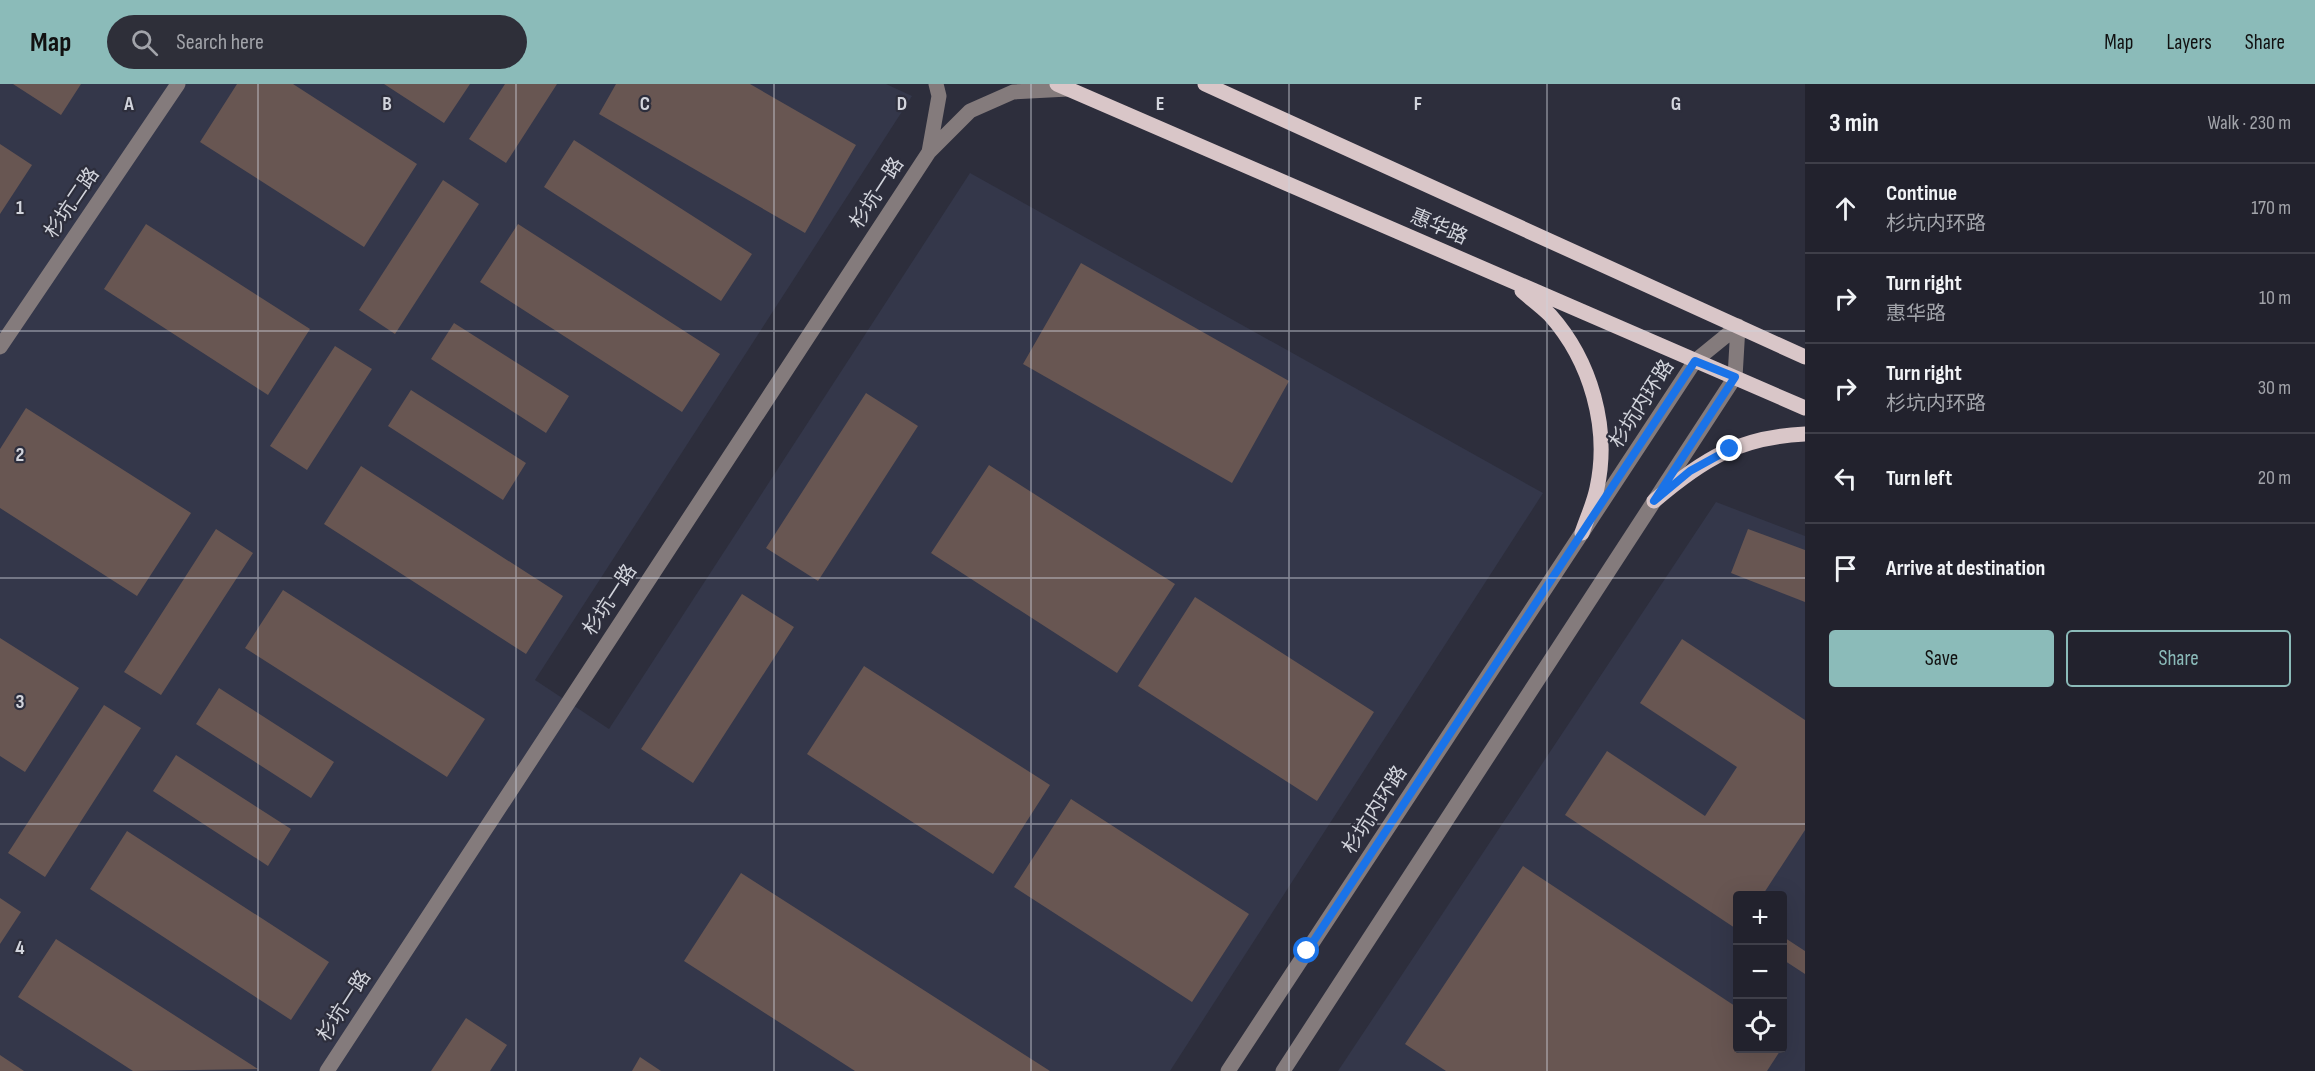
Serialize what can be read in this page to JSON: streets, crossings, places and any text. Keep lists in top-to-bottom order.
{
  "streets": {
    "main road": ["惠华路"],
    "street": ["杉坑一路", "杉坑二路", "杉坑内环路"]
  },
  "crossings": [
    ["惠华路", "杉坑内环路"]
  ],
  "page": {
    "header": "Map",
    "search": "Search here",
    "nav": ["Map", "Layers", "Share"],
    "heading": ["3 min", "Walk · 230 m"],
    "list": [
      ["Continue", "杉坑内环路", "170 m"],
      ["Turn right", "惠华路", "10 m"],
      ["Turn right", "杉坑内环路", "30 m"],
      ["Turn left", "20 m"],
      "Arrive at destination"
    ],
    "buttons": ["Save", "Share"],
    "map_buttons": ["+", "−"]
  },
  "grid": {
    "columns": [
      "A",
      "B",
      "C",
      "D",
      "E",
      "F",
      "G"
    ],
    "rows": [
      "1",
      "2",
      "3",
      "4"
    ]
  }
}
